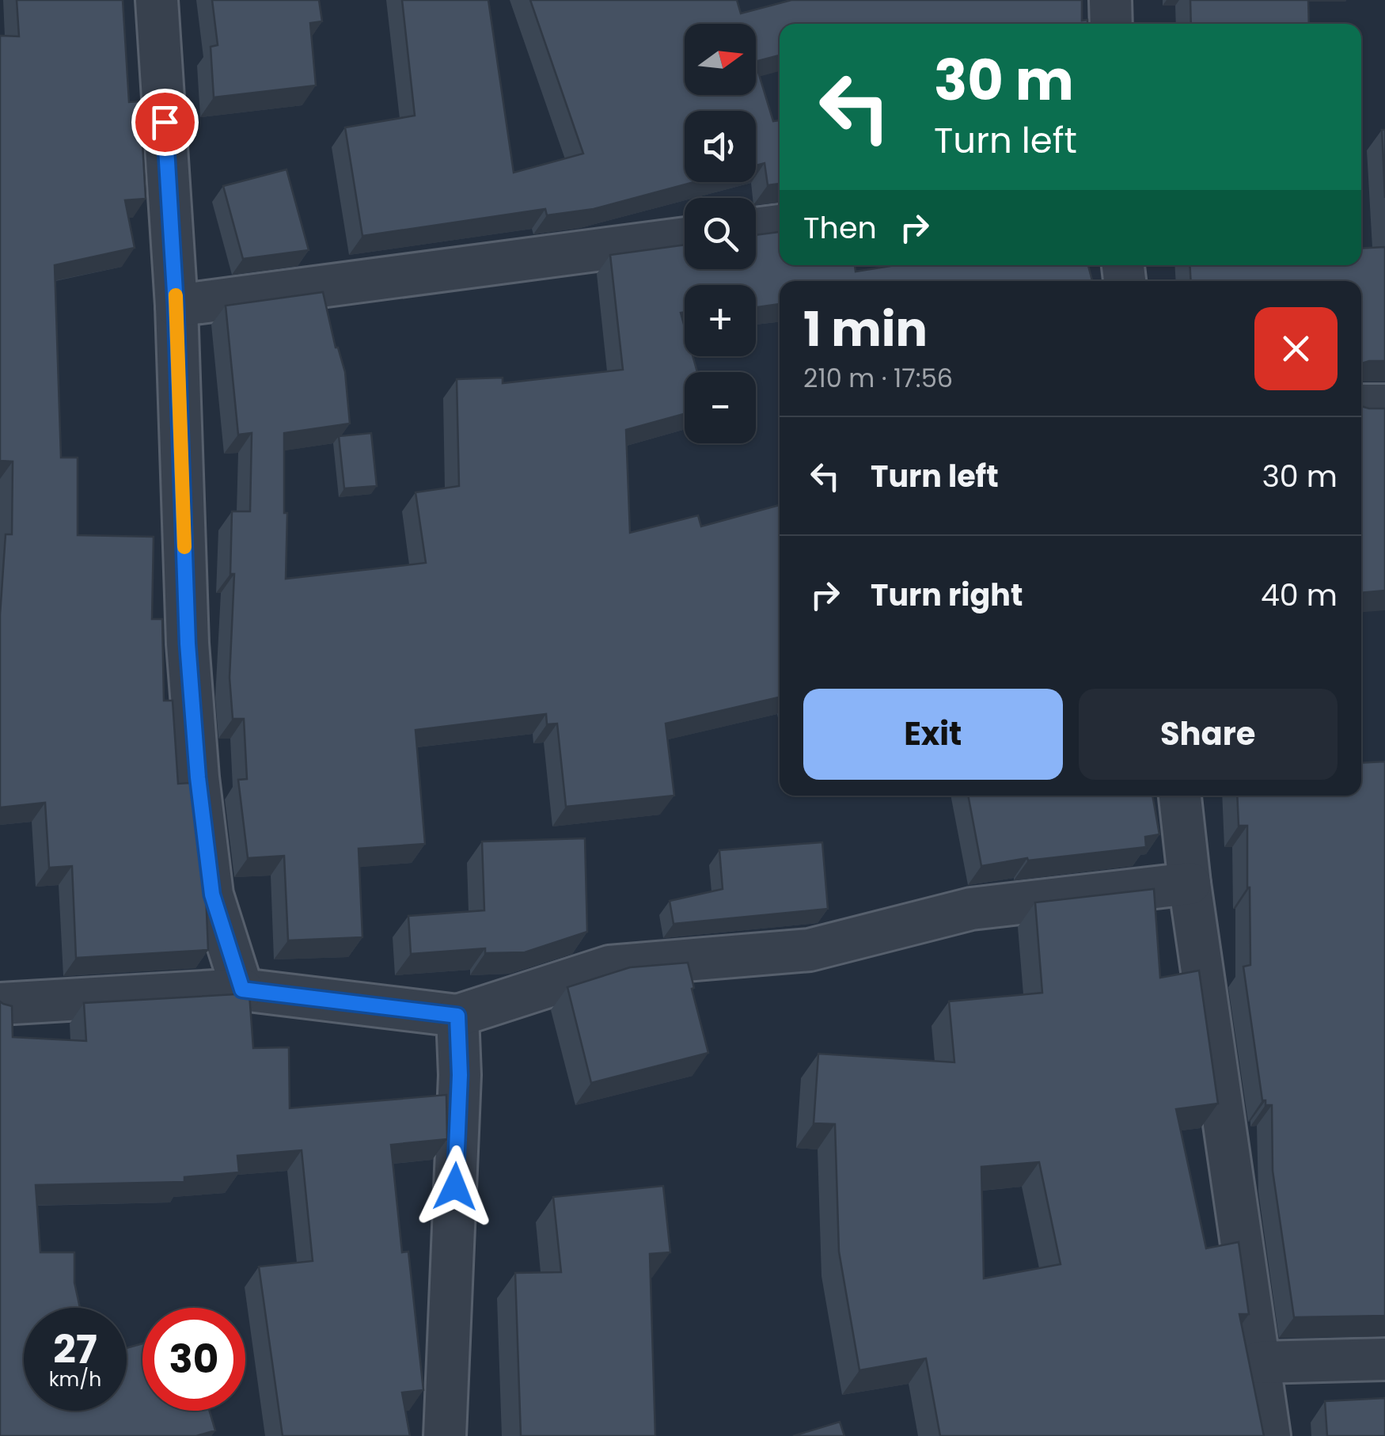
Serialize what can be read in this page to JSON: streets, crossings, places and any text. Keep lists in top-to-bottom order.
{
  "north": "right",
  "page": {
    "map_buttons": ["+", "−"],
    "turn": ["30 m", "Turn left"],
    "then": "Then",
    "heading": ["1 min", "210 m · 17:56"],
    "list": [
      {
        "name": "Turn left",
        "value": "30 m"
      },
      {
        "name": "Turn right",
        "value": "40 m"
      }
    ],
    "buttons": ["Exit", "Share"],
    "speed": "27 km/h",
    "limit": "30"
  }
}
